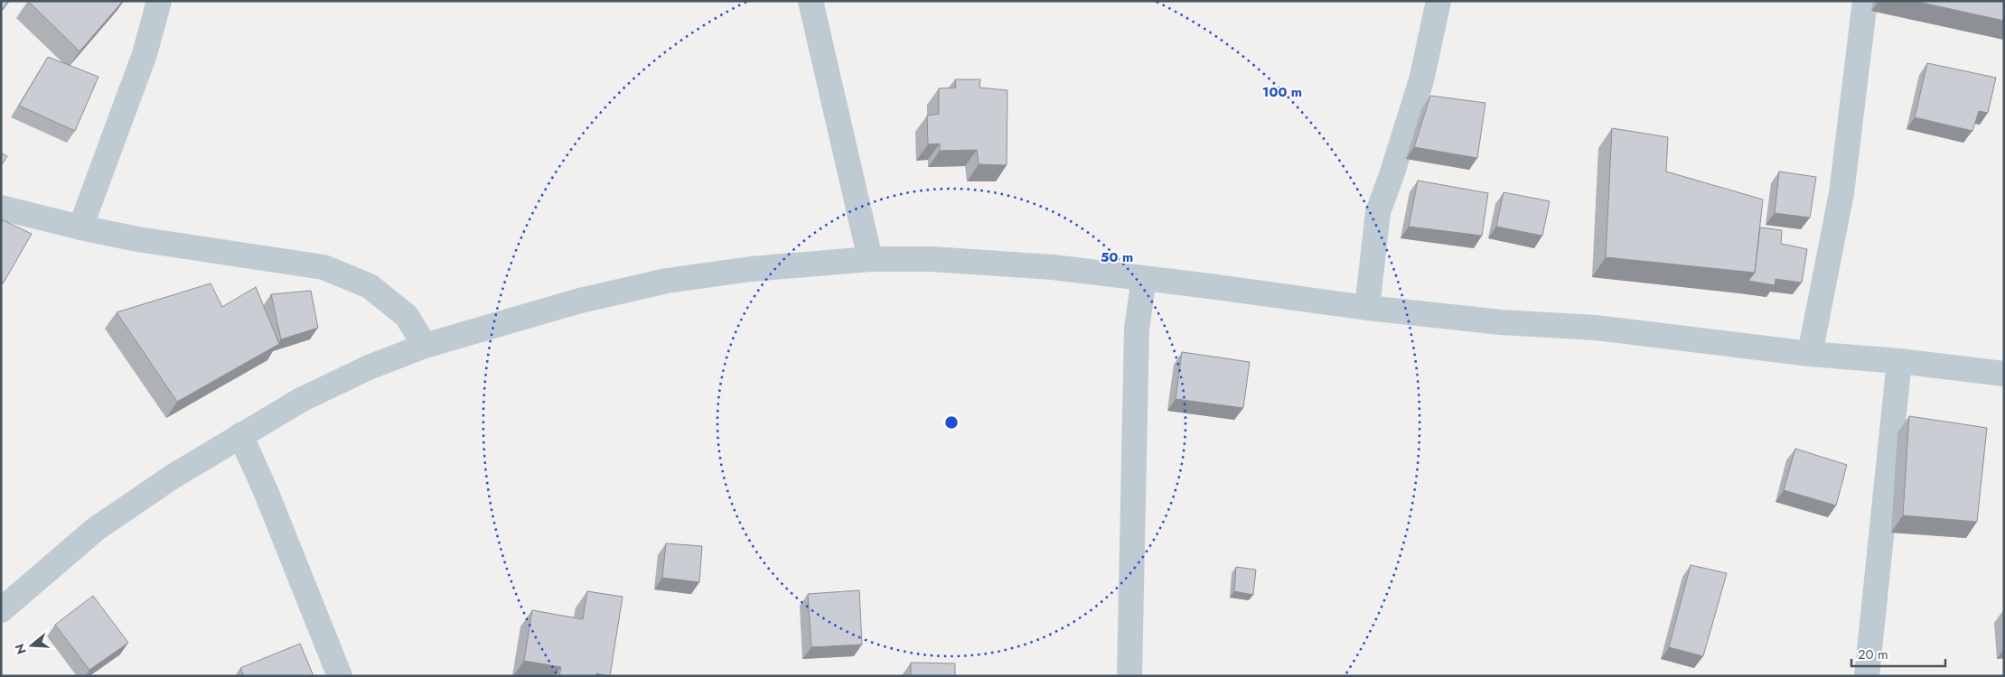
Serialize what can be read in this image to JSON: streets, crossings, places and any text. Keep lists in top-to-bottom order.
{
  "scale_bar": "20 m",
  "north": "left",
  "rings": ["100 m", "50 m"]
}
